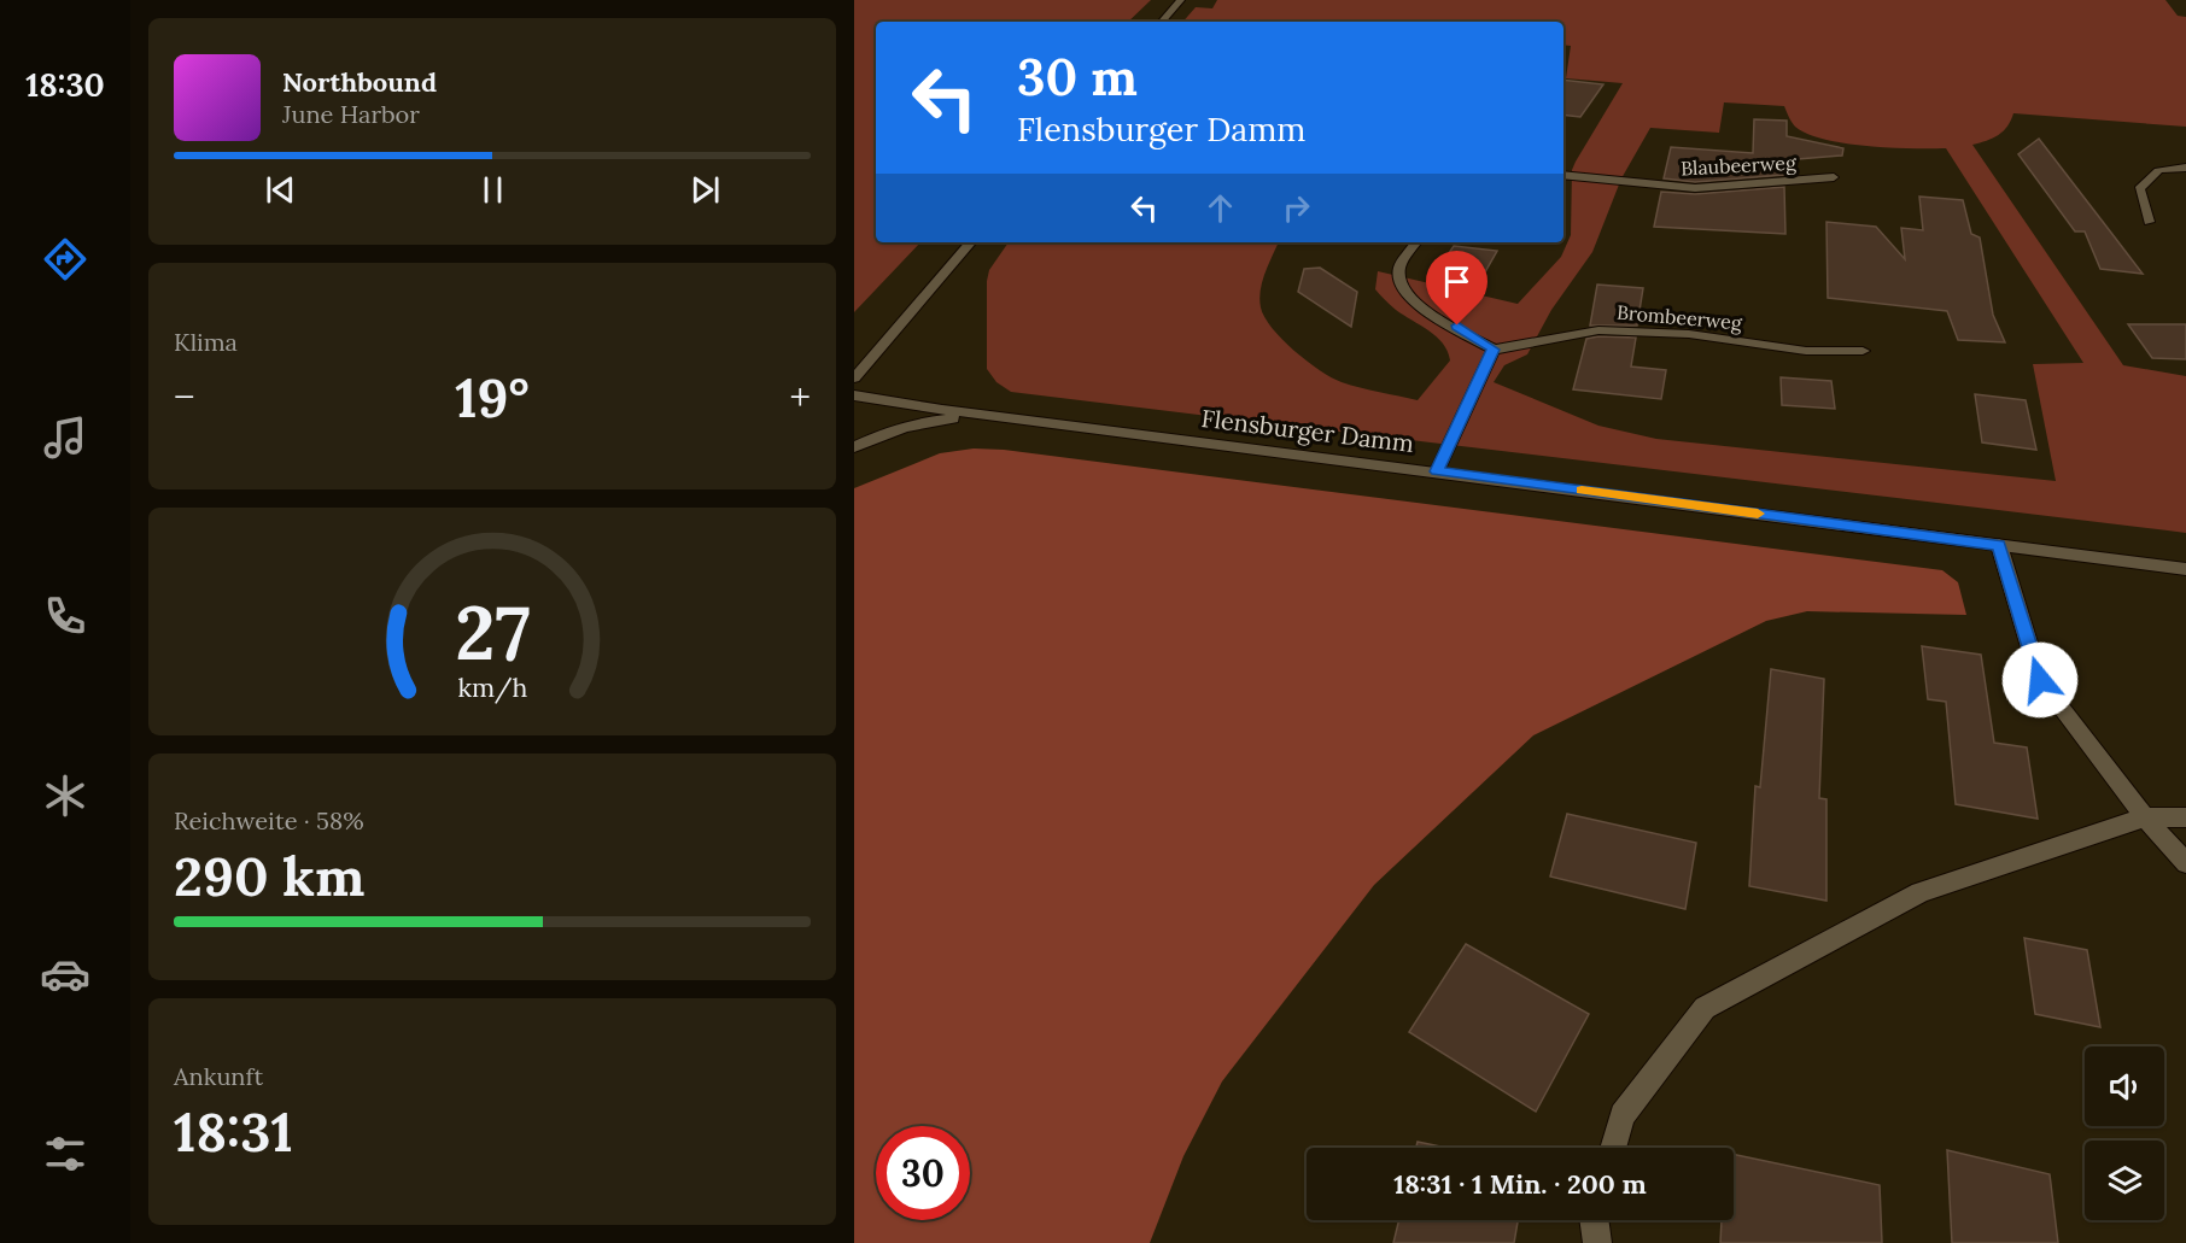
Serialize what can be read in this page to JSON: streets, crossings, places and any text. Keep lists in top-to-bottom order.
{
  "streets": {
    "street": ["Blaubeerweg", "Brombeerweg", "Flensburger Damm"]
  },
  "page": {
    "tabs": "18:30",
    "turn": ["30 m", "Flensburger Damm"],
    "song": ["Northbound", "June Harbor"],
    "tile": [
      "Klima",
      ["Reichweite · 58%", "290 km"],
      ["Ankunft", "18:31"]
    ],
    "heat": ["−", "19°", "+"],
    "limit": "30",
    "trip": "18:31 · 1 Min. · 200 m",
    "gauge": ["27", "km/h"]
  }
}
